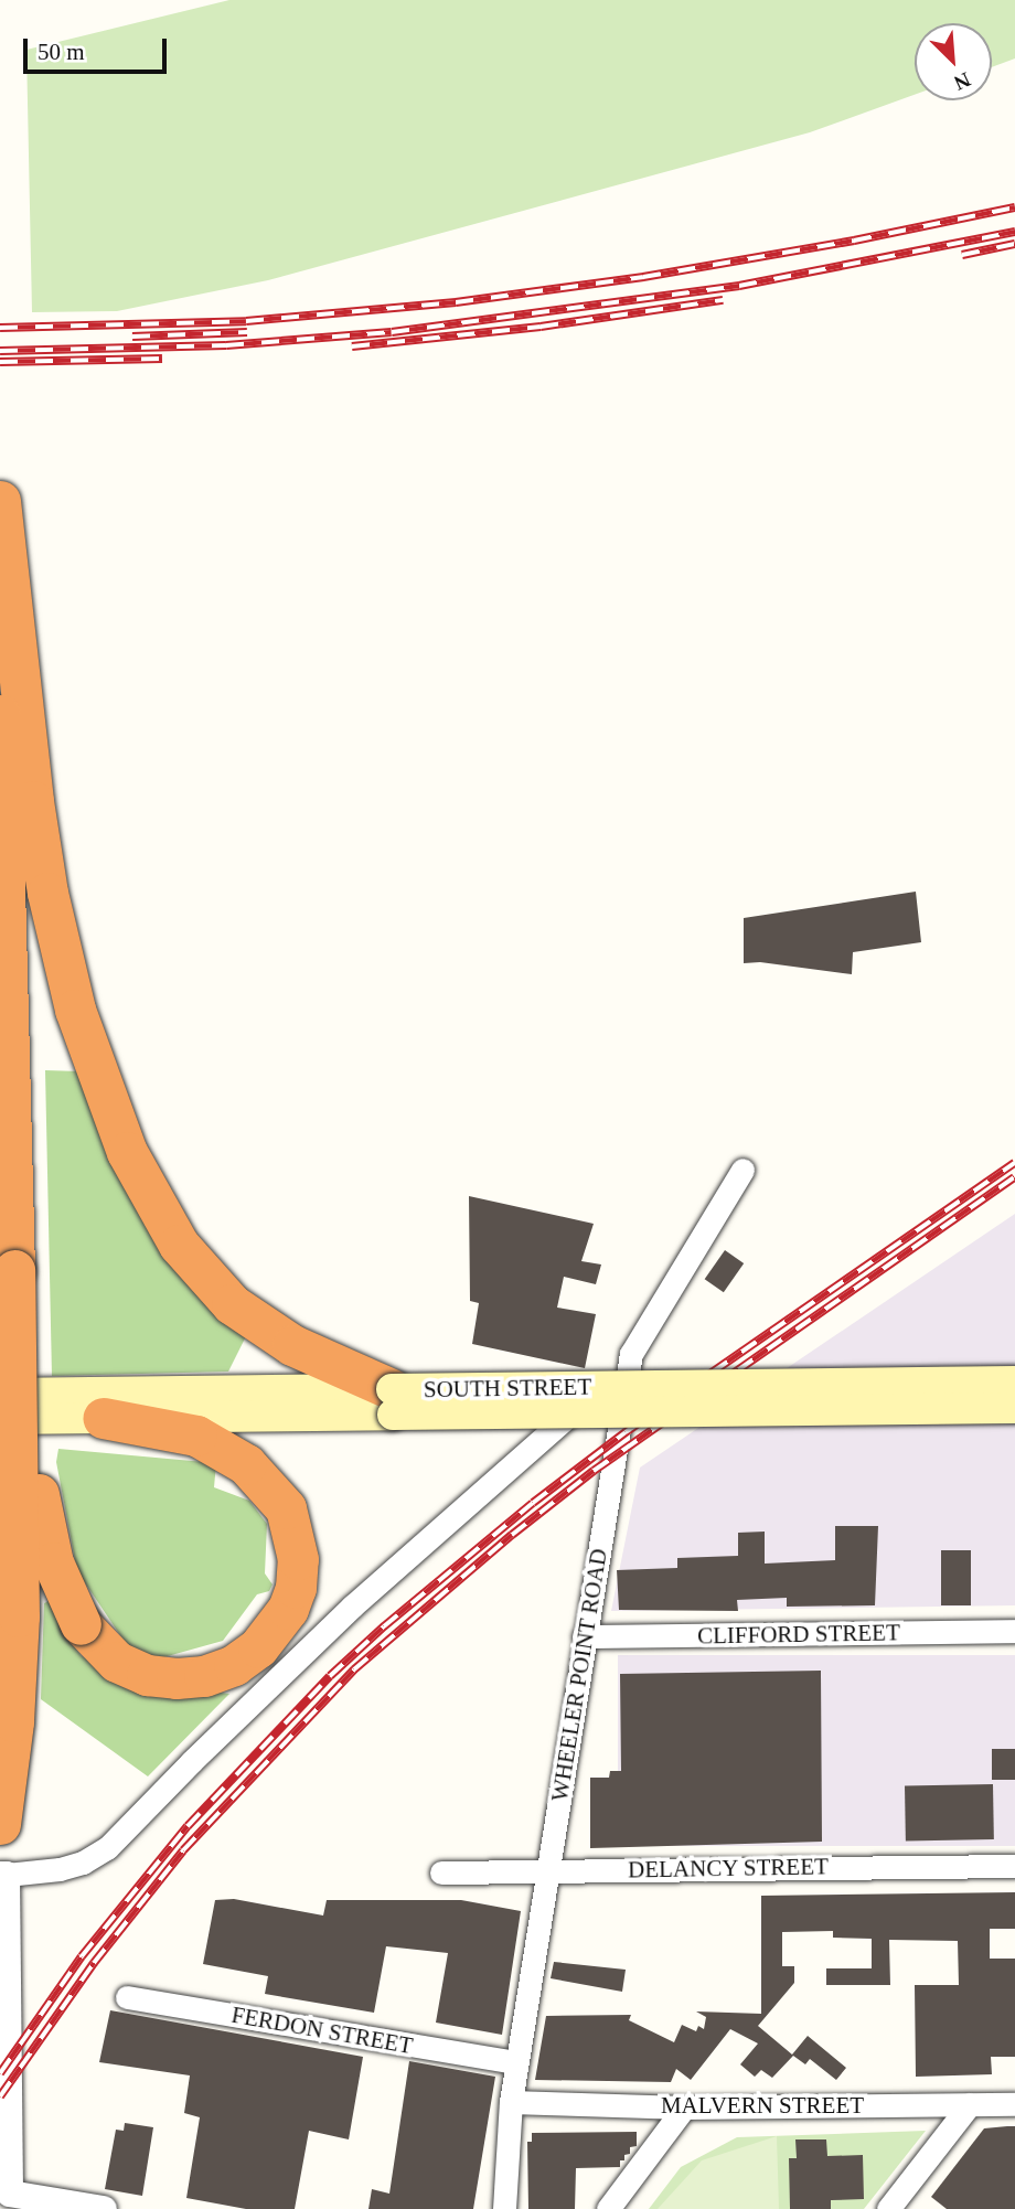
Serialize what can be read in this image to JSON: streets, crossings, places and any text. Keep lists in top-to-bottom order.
{
  "streets": {
    "main road": ["SOUTH STREET"],
    "street": [
      "CLIFFORD STREET",
      "WHEELER POINT ROAD",
      "DELANCY STREET",
      "FERDON STREET",
      "MALVERN STREET"
    ]
  },
  "crossings": [
    ["CLIFFORD STREET", "WHEELER POINT ROAD"],
    ["WHEELER POINT ROAD", "DELANCY STREET"],
    ["WHEELER POINT ROAD", "FERDON STREET"],
    ["WHEELER POINT ROAD", "MALVERN STREET"]
  ],
  "scale_bar": "50 m",
  "north": "bottom right"
}
